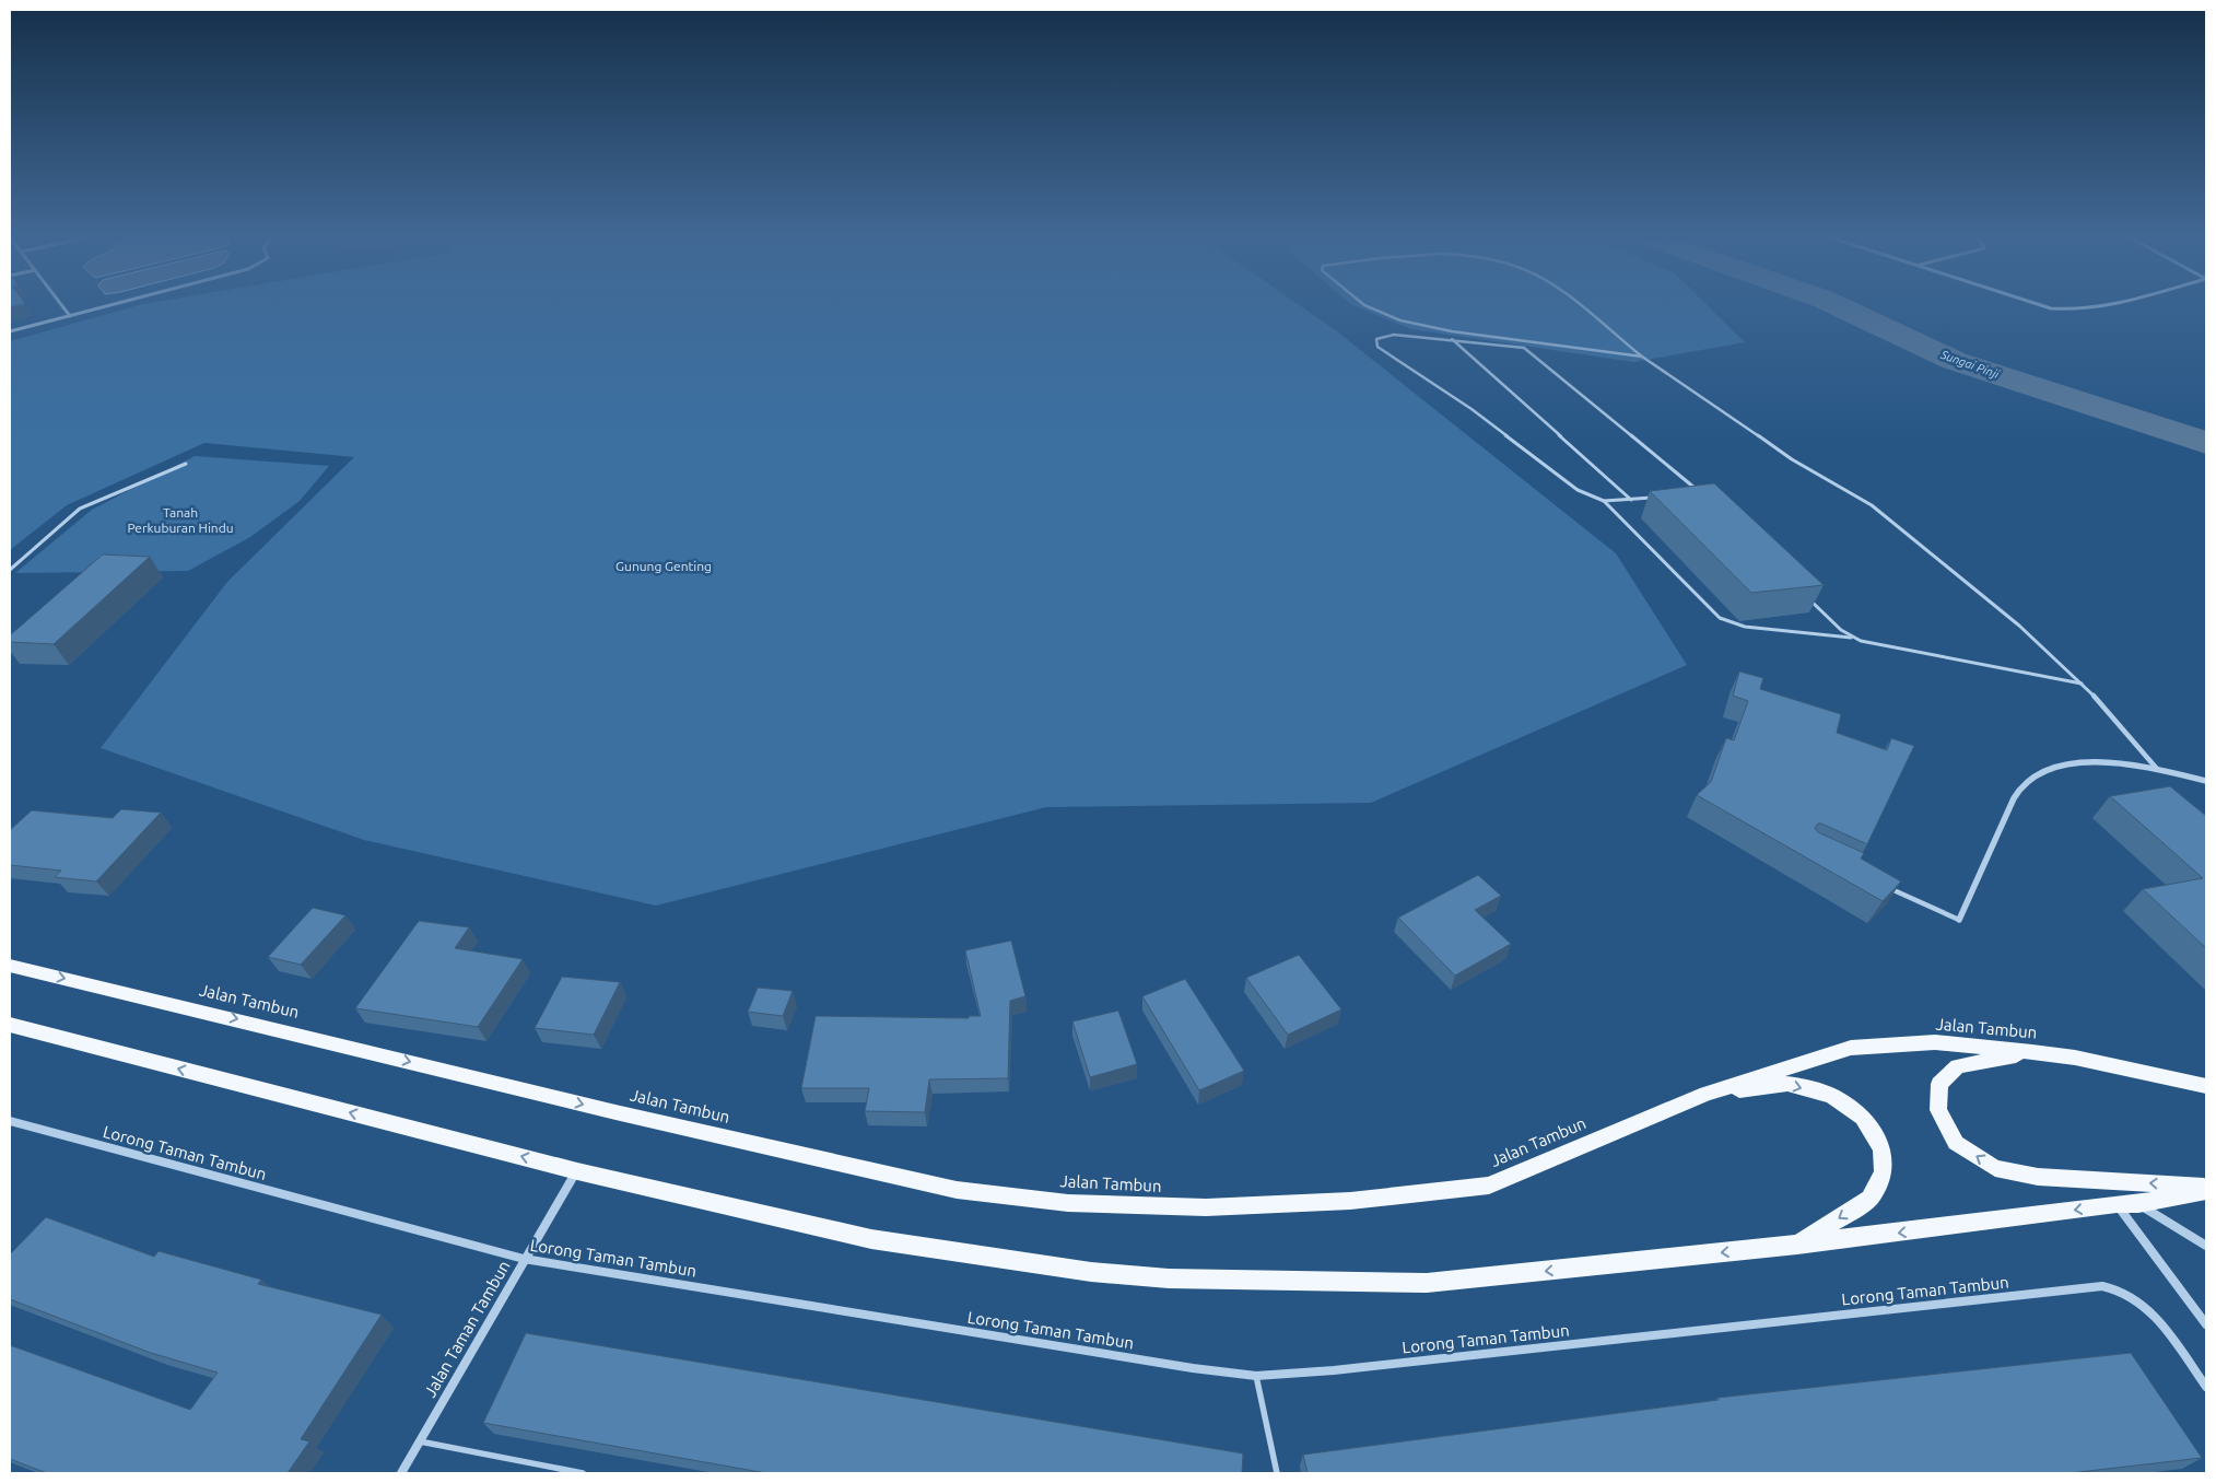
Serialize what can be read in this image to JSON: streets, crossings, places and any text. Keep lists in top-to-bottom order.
{
  "streets": {
    "main road": ["Jalan Tambun"],
    "street": ["Lorong Taman Tambun", "Jalan Taman Tambun"]
  },
  "crossings": [
    ["Lorong Taman Tambun", "Jalan Taman Tambun"]
  ],
  "water": ["Sungai Pinji"],
  "parks": ["Tanah Perkuburan Hindu", "Gunung Genting"]
}
